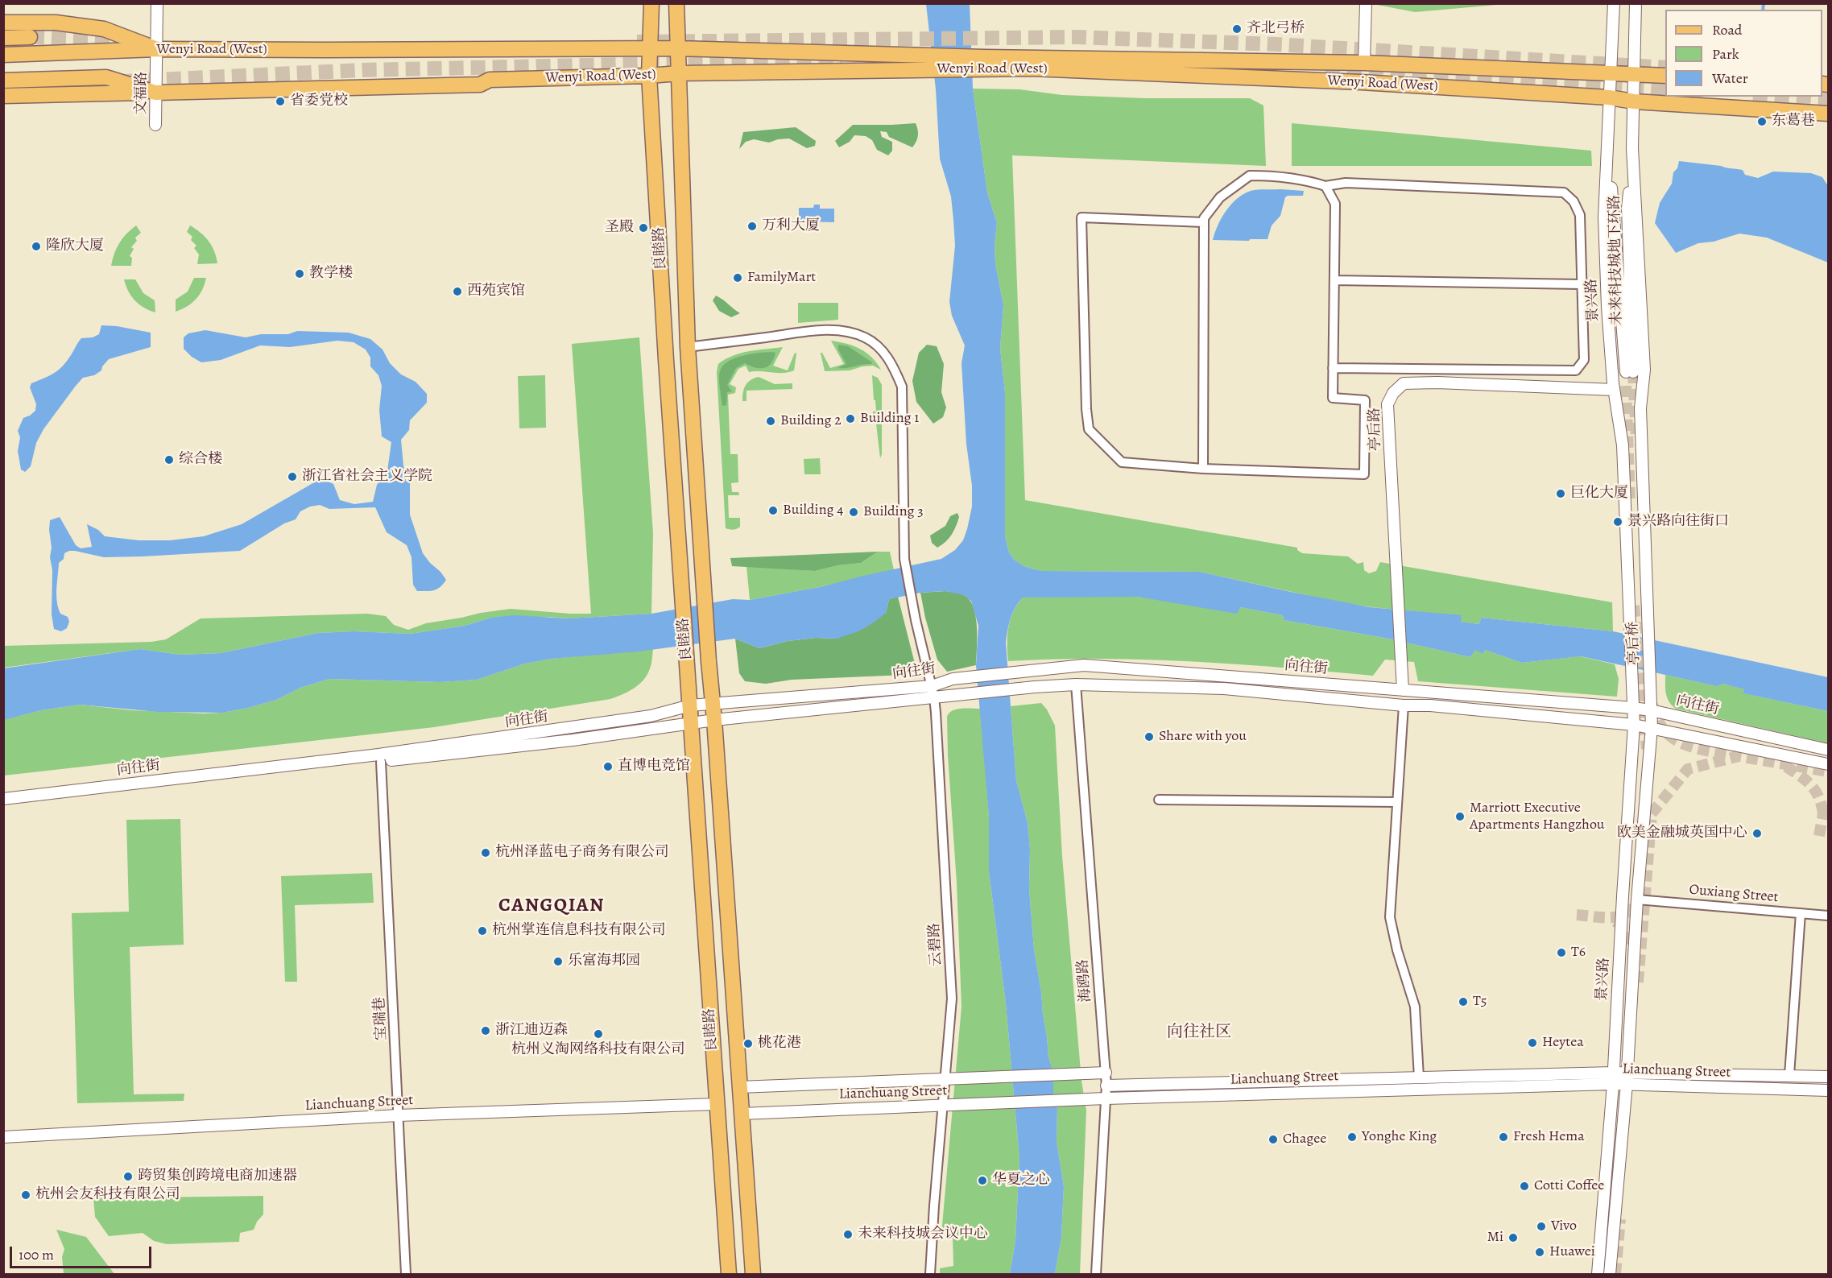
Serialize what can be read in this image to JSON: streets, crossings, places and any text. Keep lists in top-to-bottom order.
{
  "streets": {
    "main road": ["Wenyi Road (West)", "良睦路"],
    "street": [
      "文福路",
      "未来科技城地下环路",
      "景兴路",
      "亭后路",
      "亭后桥",
      "向往街",
      "Ouxiang Street",
      "云碧路",
      "海鸥路",
      "宝瑞巷",
      "Lianchuang Street"
    ]
  },
  "crossings": [
    ["Wenyi Road (West)", "文福路"],
    ["Wenyi Road (West)", "良睦路"],
    ["Wenyi Road (West)", "景兴路"],
    ["良睦路", "向往街"],
    ["良睦路", "云碧路"],
    ["良睦路", "Lianchuang Street"],
    ["未来科技城地下环路", "景兴路"],
    ["未来科技城地下环路", "亭后桥"],
    ["景兴路", "亭后路"],
    ["景兴路", "亭后桥"],
    ["景兴路", "向往街"],
    ["景兴路", "Ouxiang Street"],
    ["景兴路", "Lianchuang Street"],
    ["亭后路", "向往街"],
    ["向往街", "云碧路"],
    ["向往街", "海鸥路"],
    ["向往街", "宝瑞巷"],
    ["云碧路", "Lianchuang Street"],
    ["海鸥路", "Lianchuang Street"],
    ["宝瑞巷", "Lianchuang Street"]
  ],
  "districts": ["CANGQIAN", "向往社区"],
  "places": [
    "齐北弓桥",
    "省委党校",
    "东葛巷",
    "万利大厦",
    "圣殿",
    "隆欣大厦",
    "教学楼",
    "FamilyMart",
    "西苑宾馆",
    "Building 1",
    "Building 2",
    "综合楼",
    "浙江省社会主义学院",
    "巨化大厦",
    "Building 4",
    "Building 3",
    "景兴路向往街口",
    "Share with you",
    "直博电竞馆",
    "Marriott Executive Apartments Hangzhou",
    "欧美金融城英国中心",
    "杭州泽蓝电子商务有限公司",
    "杭州掌连信息科技有限公司",
    "T6",
    "乐富海邦园",
    "T5",
    "浙江迪迈森",
    "杭州义淘网络科技有限公司",
    "Heytea",
    "桃花港",
    "Yonghe King",
    "Fresh Hema",
    "Chagee",
    "跨贸集创跨境电商加速器",
    "华夏之心",
    "Cotti Coffee",
    "杭州会友科技有限公司",
    "Vivo",
    "未来科技城会议中心",
    "Mi",
    "Huawei"
  ],
  "legend": ["Road", "Park", "Water"],
  "scale_bar": "100 m"
}
